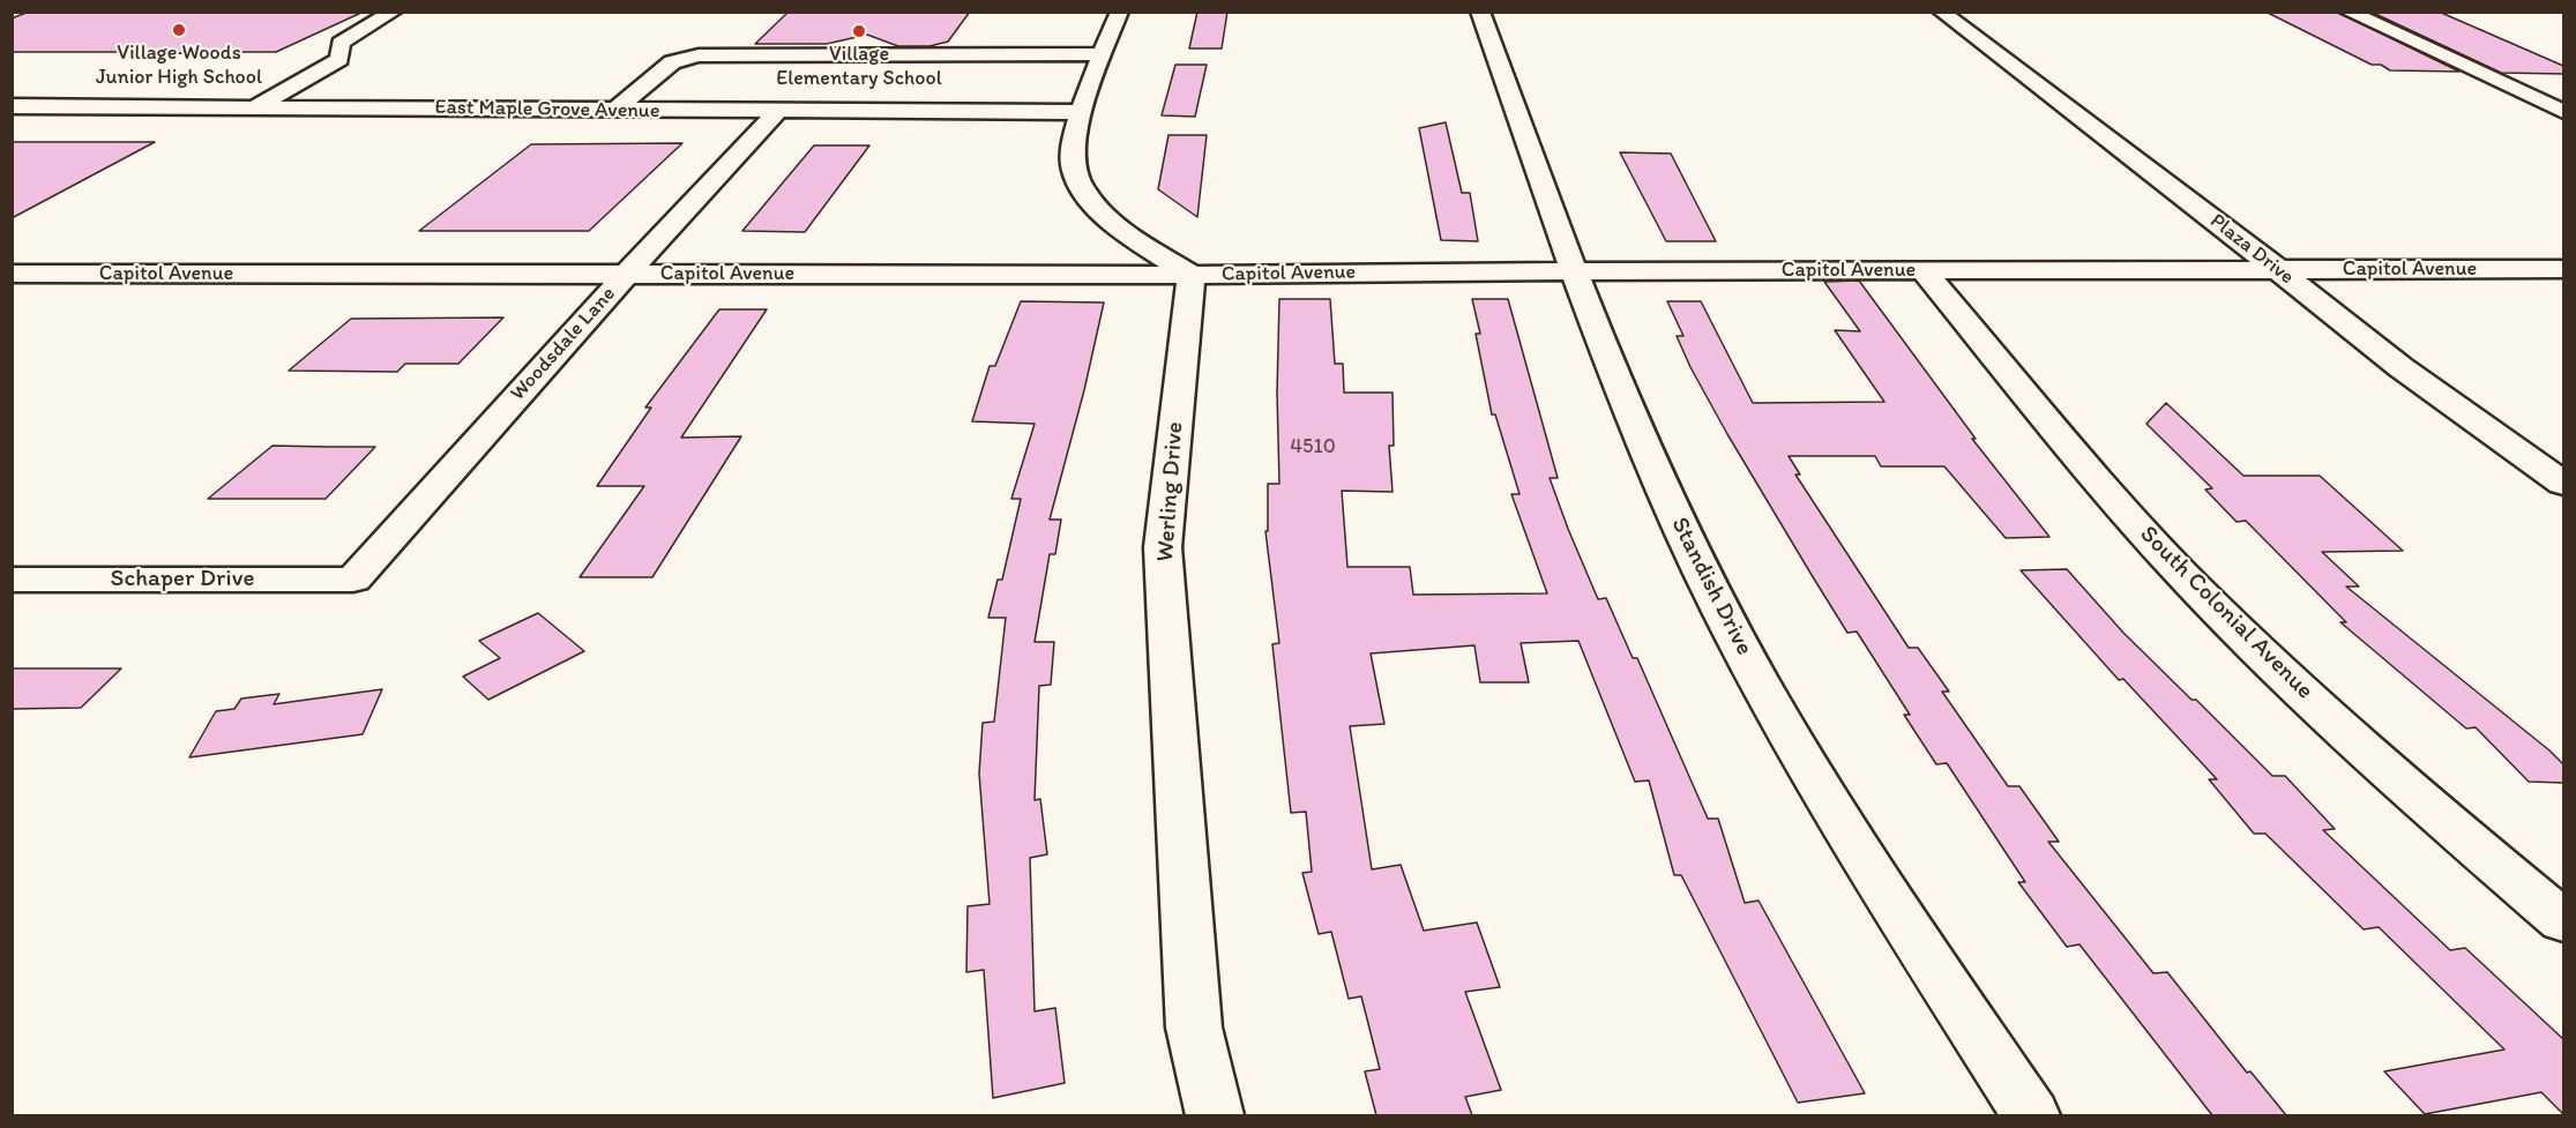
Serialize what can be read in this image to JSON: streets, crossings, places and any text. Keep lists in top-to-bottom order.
{
  "streets": {
    "street": [
      "East Maple Grove Avenue",
      "Plaza Drive",
      "Capitol Avenue",
      "Woodsdale Lane",
      "Werling Drive",
      "Schaper Drive",
      "Standish Drive",
      "South Colonial Avenue"
    ]
  },
  "crossings": [
    ["East Maple Grove Avenue", "Woodsdale Lane"],
    ["Plaza Drive", "Capitol Avenue"],
    ["Capitol Avenue", "Woodsdale Lane"],
    ["Capitol Avenue", "Werling Drive"],
    ["Capitol Avenue", "Standish Drive"],
    ["Capitol Avenue", "South Colonial Avenue"],
    ["Woodsdale Lane", "Schaper Drive"]
  ],
  "places": ["Village Woods Junior High School", "Village Elementary School"],
  "house_numbers": ["4510"]
}
